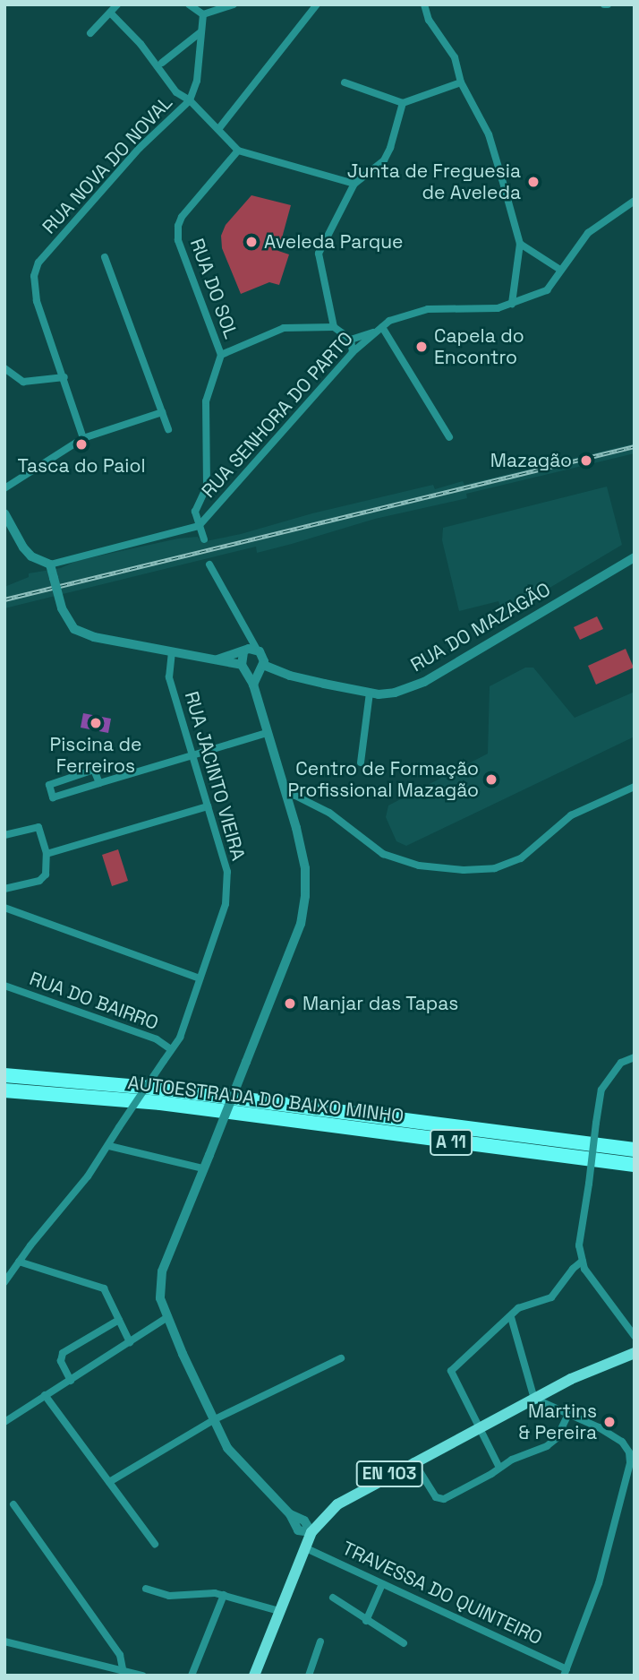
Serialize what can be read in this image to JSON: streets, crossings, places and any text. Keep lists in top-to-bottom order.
{
  "streets": {
    "highway": ["AUTOESTRADA DO BAIXO MINHO", "A 11"],
    "main road": ["EN 103"],
    "street": [
      "RUA NOVA DO NOVAL",
      "RUA DO SOL",
      "RUA SENHORA DO PARTO",
      "RUA DO MAZAGÃO",
      "RUA JACINTO VIEIRA",
      "RUA DO BAIRRO",
      "TRAVESSA DO QUINTEIRO"
    ]
  },
  "crossings": [
    ["RUA NOVA DO NOVAL", "RUA DO SOL"],
    ["RUA JACINTO VIEIRA", "RUA DO BAIRRO"],
    ["EN 103", "TRAVESSA DO QUINTEIRO"]
  ],
  "places": [
    "Junta de Freguesia de Aveleda",
    "Aveleda Parque",
    "Capela do Encontro",
    "Tasca do Paiol",
    "Mazagão",
    "Piscina de Ferreiros",
    "Centro de Formação Profissional Mazagão",
    "Manjar das Tapas",
    "Martins & Pereira"
  ]
}
